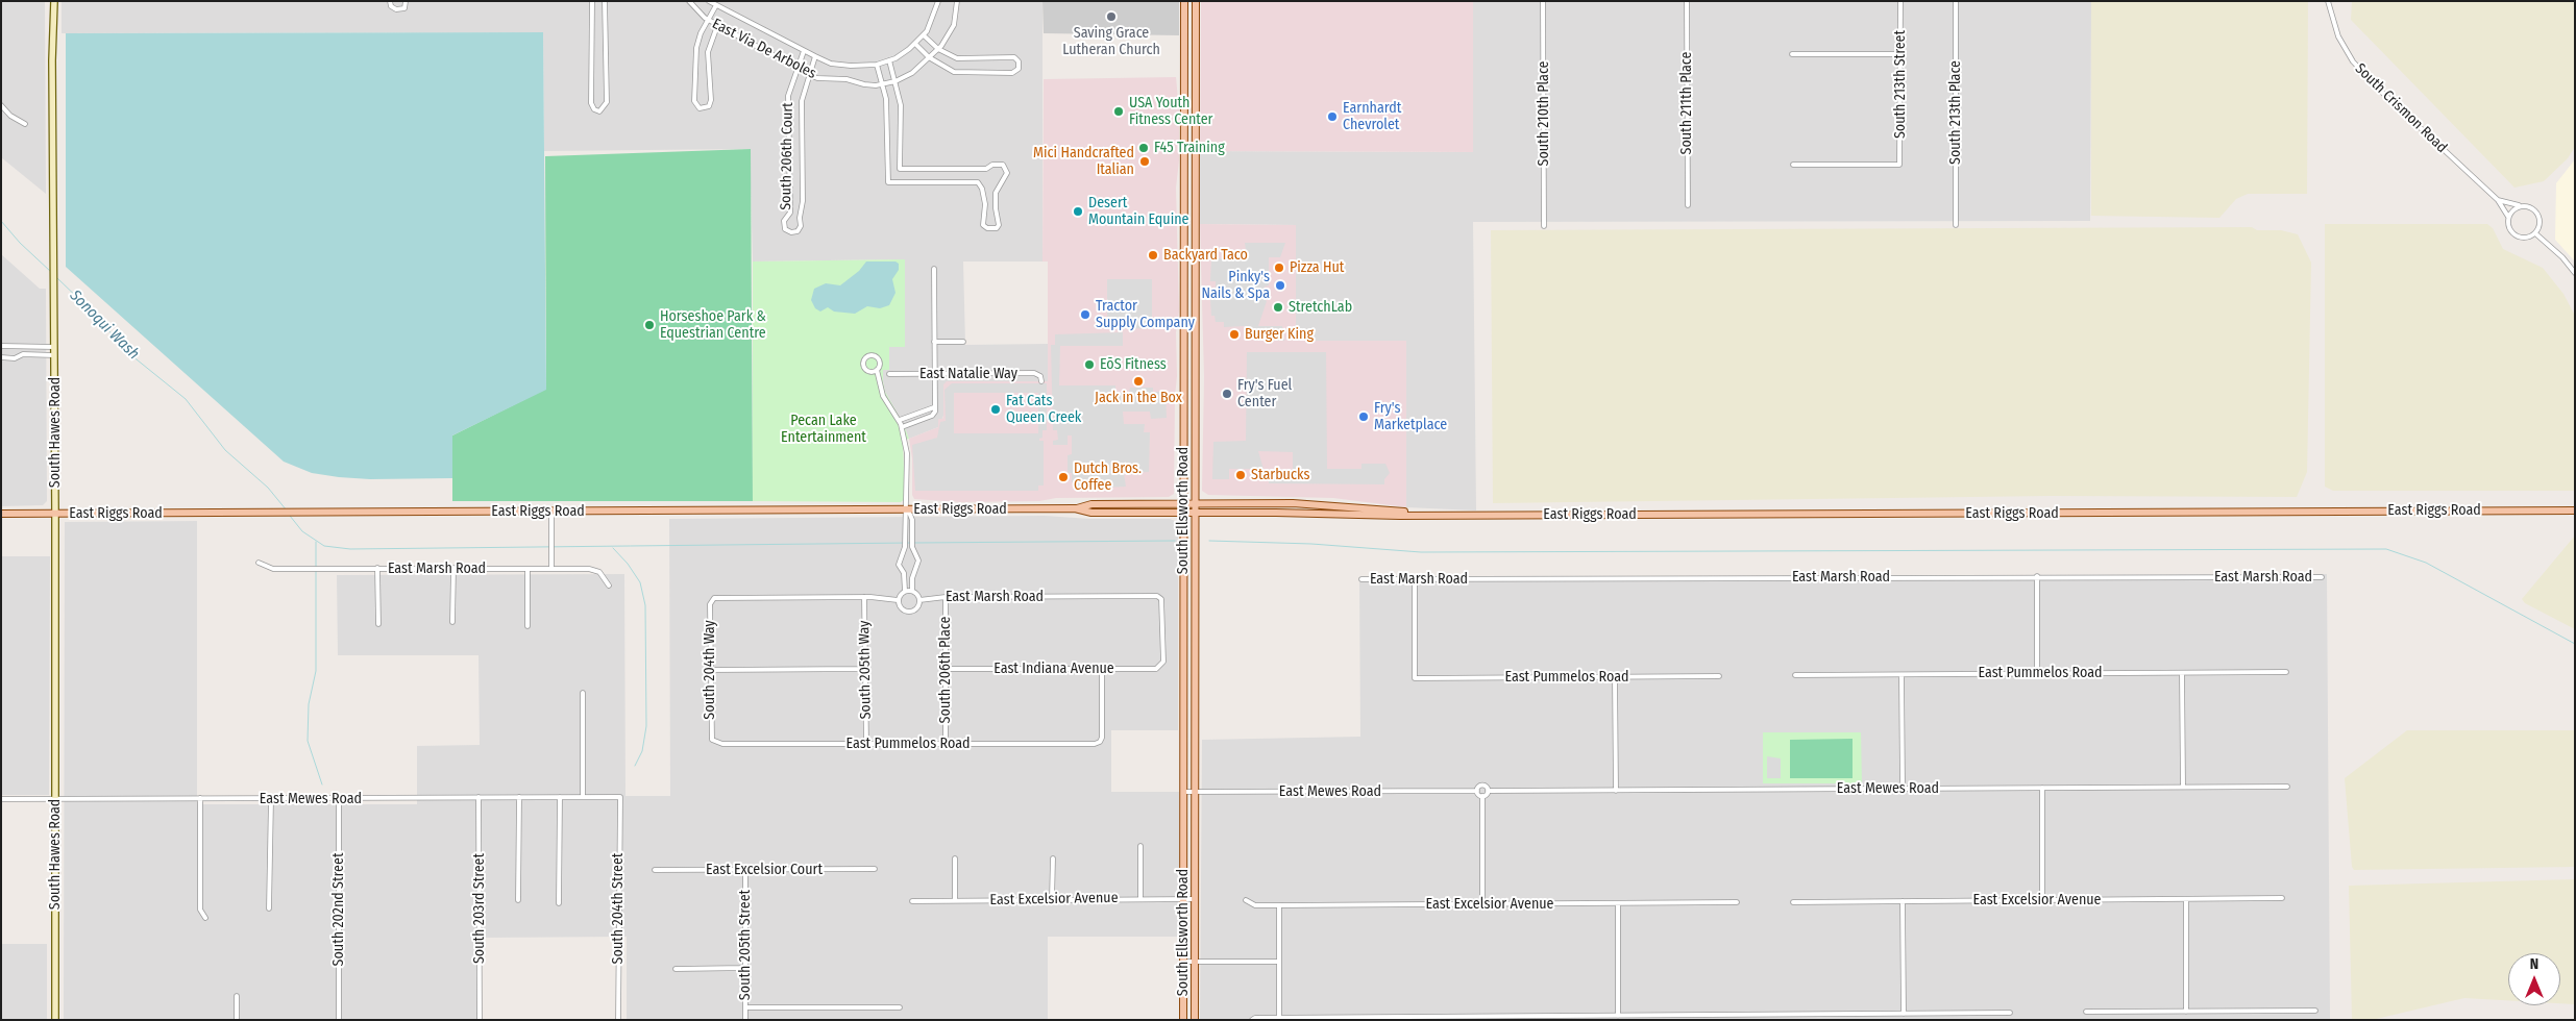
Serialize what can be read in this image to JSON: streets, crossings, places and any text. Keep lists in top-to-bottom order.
{
  "streets": {
    "main road": ["South Hawes Road", "East Riggs Road", "South Ellsworth Road"],
    "street": [
      "East Via De Arboles",
      "South 213th Street",
      "South 211th Place",
      "South Crismon Road",
      "South 213th Place",
      "South 210th Place",
      "South 206th Court",
      "East Natalie Way",
      "East Marsh Road",
      "East Indiana Avenue",
      "South 204th Way",
      "South 205th Way",
      "South 206th Place",
      "East Pummelos Road",
      "East Mewes Road",
      "East Excelsior Court",
      "East Excelsior Avenue",
      "South 203rd Street",
      "South 204th Street",
      "South 202nd Street",
      "South 205th Street"
    ]
  },
  "crossings": [
    ["East Via De Arboles", "South 206th Court"],
    ["South Hawes Road", "East Riggs Road"],
    ["South Hawes Road", "East Mewes Road"],
    ["East Riggs Road", "South Ellsworth Road"],
    ["South Ellsworth Road", "East Mewes Road"],
    ["South Ellsworth Road", "East Excelsior Avenue"],
    ["East Marsh Road", "East Indiana Avenue"],
    ["East Marsh Road", "South 204th Way"],
    ["East Marsh Road", "South 205th Way"],
    ["East Marsh Road", "South 206th Place"],
    ["East Marsh Road", "East Pummelos Road"],
    ["East Indiana Avenue", "South 206th Place"],
    ["East Indiana Avenue", "East Pummelos Road"],
    ["South 204th Way", "East Pummelos Road"],
    ["South 205th Way", "East Pummelos Road"],
    ["South 206th Place", "East Pummelos Road"],
    ["East Mewes Road", "South 203rd Street"],
    ["East Mewes Road", "South 204th Street"],
    ["East Mewes Road", "South 202nd Street"],
    ["East Excelsior Court", "South 205th Street"]
  ],
  "water": ["Sonoqui Wash"],
  "parks": ["Pecan Lake Entertainment"],
  "places": [
    "Saving Grace Lutheran Church",
    "USA Youth Fitness Center",
    "Earnhardt Chevrolet",
    "F45 Training",
    "Mici Handcrafted Italian",
    "Desert Mountain Equine",
    "Backyard Taco",
    "Pizza Hut",
    "Pinky's Nails & Spa",
    "StretchLab",
    "Tractor Supply Company",
    "Horseshoe Park & Equestrian Centre",
    "Burger King",
    "EōS Fitness",
    "Jack in the Box",
    "Fry's Fuel Center",
    "Fat Cats Queen Creek",
    "Fry's Marketplace",
    "Starbucks",
    "Dutch Bros. Coffee"
  ],
  "north": "top"
}
